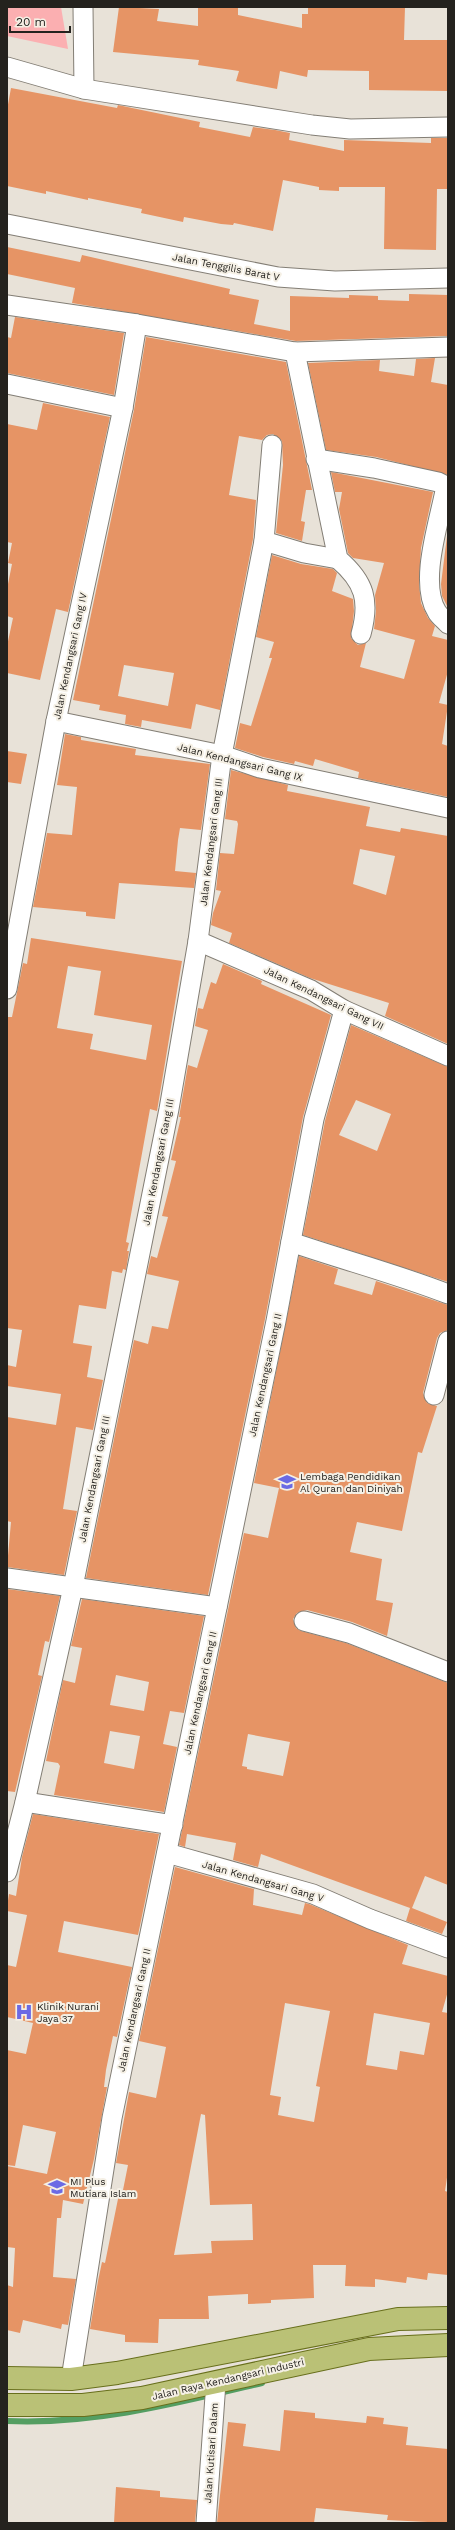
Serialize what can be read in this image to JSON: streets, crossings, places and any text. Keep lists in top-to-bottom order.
{
  "streets": {
    "main road": ["Jalan Raya Kendangsari Industri"],
    "street": [
      "Jalan Tenggilis Barat V",
      "Jalan Kendangsari Gang IV",
      "Jalan Kendangsari Gang IX",
      "Jalan Kendangsari Gang III",
      "Jalan Kendangsari Gang VII",
      "Jalan Kendangsari Gang II",
      "Jalan Kendangsari Gang V",
      "Jalan Kutisari Dalam"
    ]
  },
  "crossings": [
    ["Jalan Kendangsari Gang IV", "Jalan Kendangsari Gang IX"],
    ["Jalan Kendangsari Gang IX", "Jalan Kendangsari Gang III"],
    ["Jalan Kendangsari Gang III", "Jalan Kendangsari Gang VII"],
    ["Jalan Kendangsari Gang VII", "Jalan Kendangsari Gang II"],
    ["Jalan Kendangsari Gang II", "Jalan Kendangsari Gang V"],
    ["Jalan Raya Kendangsari Industri", "Jalan Kutisari Dalam"]
  ],
  "places": {
    "school or university": ["Lembaga Pendidikan Al Quran dan Diniyah", "MI Plus Mutiara Islam"],
    "hospital": ["Klinik Nurani Jaya 37"]
  },
  "scale_bar": "20 m"
}
